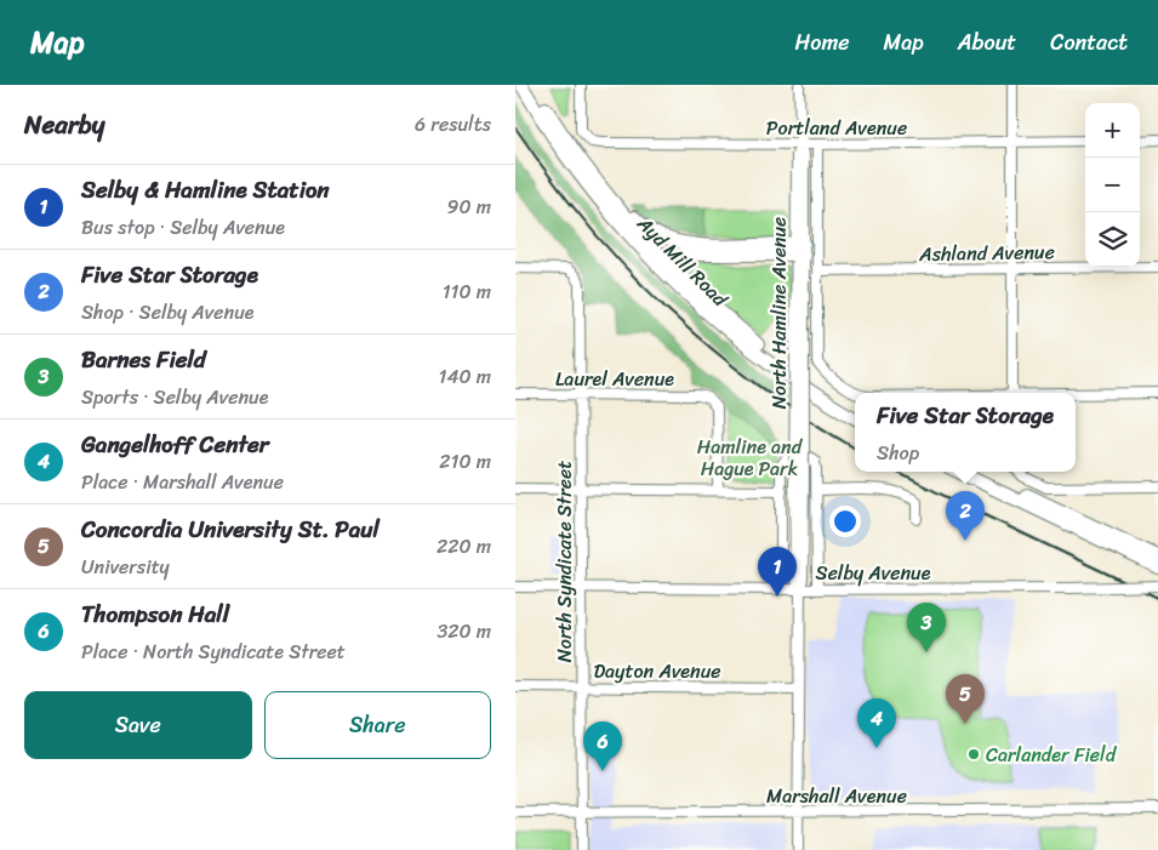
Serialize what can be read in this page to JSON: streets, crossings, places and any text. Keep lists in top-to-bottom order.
{
  "streets": {
    "main road": ["Ayd Mill Road"],
    "street": [
      "Portland Avenue",
      "Ashland Avenue",
      "North Hamline Avenue",
      "Laurel Avenue",
      "North Syndicate Street",
      "Selby Avenue",
      "Dayton Avenue",
      "Marshall Avenue"
    ]
  },
  "crossings": [
    ["Portland Avenue", "North Hamline Avenue"],
    ["Ashland Avenue", "North Hamline Avenue"],
    ["North Hamline Avenue", "Selby Avenue"],
    ["North Hamline Avenue", "Dayton Avenue"],
    ["North Hamline Avenue", "Marshall Avenue"],
    ["Laurel Avenue", "North Syndicate Street"],
    ["North Syndicate Street", "Selby Avenue"],
    ["North Syndicate Street", "Dayton Avenue"],
    ["North Syndicate Street", "Marshall Avenue"]
  ],
  "parks": ["Hamline and Hague Park"],
  "places": ["Carlander Field"],
  "page": {
    "header": "Map",
    "nav": [
      "Home",
      "Map",
      "About",
      "Contact"
    ],
    "heading": ["Nearby", "6 results"],
    "map_buttons": ["+", "−"],
    "list": [
      {
        "mark": "1",
        "name": "Selby & Hamline Station",
        "note": "Bus stop · Selby Avenue",
        "value": "90 m"
      },
      {
        "mark": "2",
        "name": "Five Star Storage",
        "note": "Shop · Selby Avenue",
        "value": "110 m"
      },
      {
        "mark": "3",
        "name": "Barnes Field",
        "note": "Sports · Selby Avenue",
        "value": "140 m"
      },
      {
        "mark": "4",
        "name": "Gangelhoff Center",
        "note": "Place · Marshall Avenue",
        "value": "210 m"
      },
      {
        "mark": "5",
        "name": "Concordia University St. Paul",
        "note": "University",
        "value": "220 m"
      },
      {
        "mark": "6",
        "name": "Thompson Hall",
        "note": "Place · North Syndicate Street",
        "value": "320 m"
      }
    ],
    "popup": ["Five Star Storage", "Shop"],
    "pins": [
      "2",
      "1",
      "3",
      "5",
      "4",
      "6"
    ],
    "buttons": ["Save", "Share"]
  }
}
